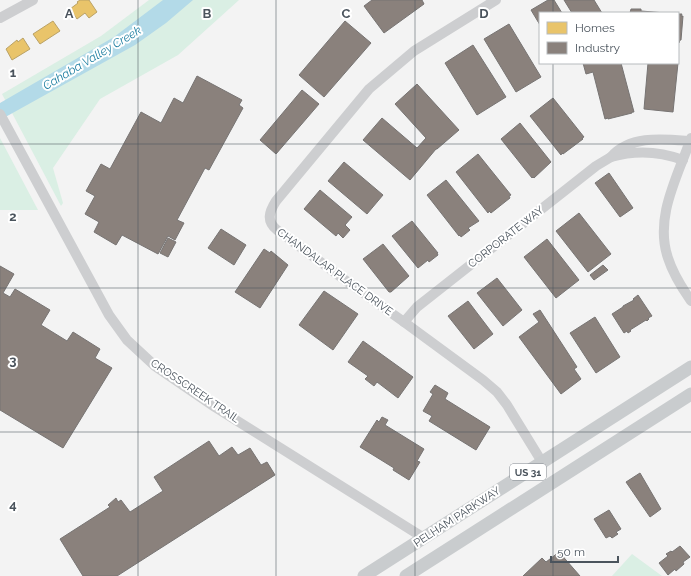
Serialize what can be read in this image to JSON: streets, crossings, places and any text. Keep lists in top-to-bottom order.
{
  "streets": {
    "main road": ["US 31", "PELHAM PARKWAY"],
    "street": ["CORPORATE WAY", "CHANDALAR PLACE DRIVE", "CROSSCREEK TRAIL"]
  },
  "crossings": [
    ["CORPORATE WAY", "CHANDALAR PLACE DRIVE"],
    ["CHANDALAR PLACE DRIVE", "PELHAM PARKWAY"],
    ["CROSSCREEK TRAIL", "PELHAM PARKWAY"]
  ],
  "water": ["Cahaba Valley Creek"],
  "legend": ["Homes", "Industry"],
  "scale_bar": "50 m",
  "grid": {
    "columns": [
      "A",
      "B",
      "C",
      "D"
    ],
    "rows": [
      "1",
      "2",
      "3",
      "4"
    ]
  }
}
